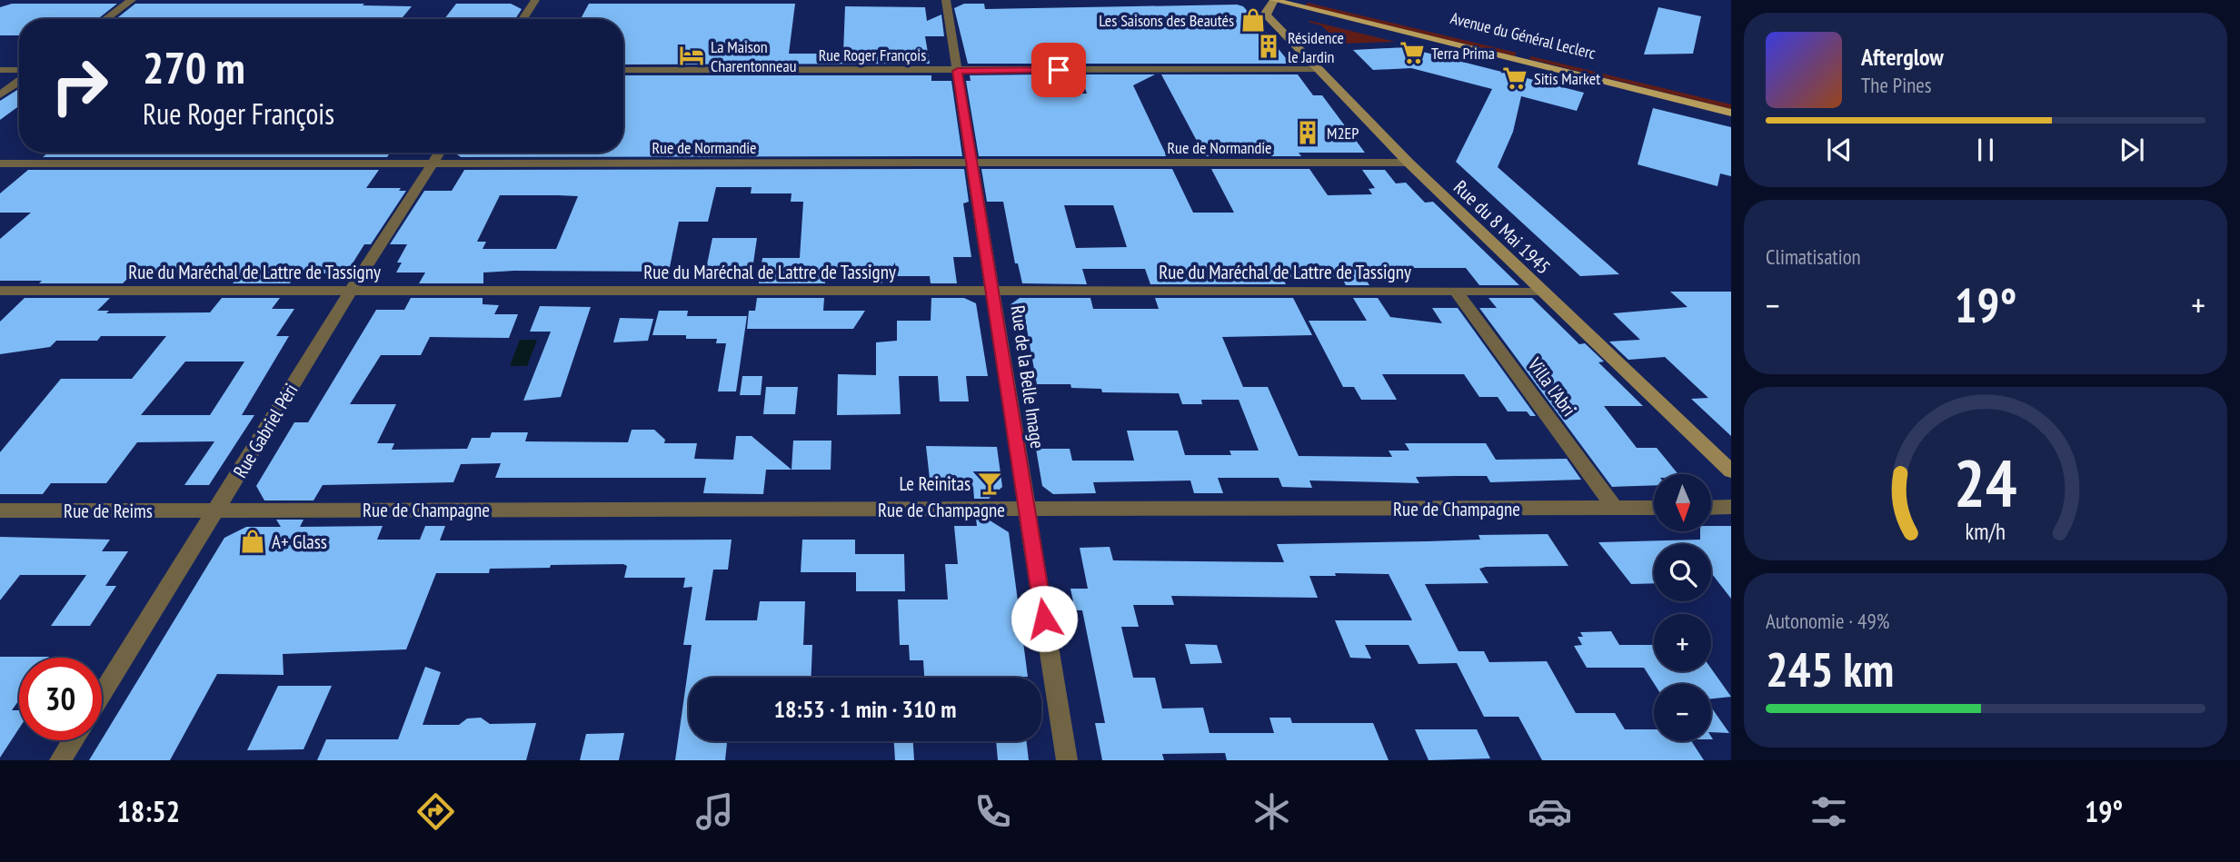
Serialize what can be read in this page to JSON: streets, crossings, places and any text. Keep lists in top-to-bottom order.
{
  "streets": {
    "main road": ["Avenue du Général Leclerc"],
    "street": [
      "Rue Roger François",
      "Rue de Normandie",
      "Rue du 8 Mai 1945",
      "Rue du Maréchal de Lattre de Tassigny",
      "Rue de la Belle Image",
      "Villa l'Abri",
      "Rue Gabriel Péri",
      "Rue de Champagne",
      "Rue de Reims"
    ]
  },
  "crossings": [
    ["Avenue du Général Leclerc", "Rue du 8 Mai 1945"],
    ["Rue Roger François", "Rue du 8 Mai 1945"],
    ["Rue Roger François", "Rue de la Belle Image"],
    ["Rue de Normandie", "Rue du 8 Mai 1945"],
    ["Rue de Normandie", "Rue de la Belle Image"],
    ["Rue de Normandie", "Rue Gabriel Péri"],
    ["Rue du 8 Mai 1945", "Rue du Maréchal de Lattre de Tassigny"],
    ["Rue du Maréchal de Lattre de Tassigny", "Rue de la Belle Image"],
    ["Rue du Maréchal de Lattre de Tassigny", "Villa l'Abri"],
    ["Rue du Maréchal de Lattre de Tassigny", "Rue Gabriel Péri"],
    ["Rue de la Belle Image", "Rue de Champagne"],
    ["Villa l'Abri", "Rue de Champagne"],
    ["Rue Gabriel Péri", "Rue de Champagne"],
    ["Rue Gabriel Péri", "Rue de Reims"],
    ["Rue de Champagne", "Rue de Reims"]
  ],
  "places": {
    "shop": ["Les Saisons des Beautés", "A+ Glass"],
    "building": ["Résidence le Jardin", "M2EP"],
    "supermarket": ["Terra Prima", "Sitis Market"],
    "hotel": ["La Maison Charentonneau"],
    "bar": ["Le Reinitas"]
  },
  "north": "bottom",
  "page": {
    "turn": ["270 m", "Rue Roger François"],
    "song": ["Afterglow", "The Pines"],
    "tile": [
      "Climatisation",
      ["Autonomie · 49%", "245 km"]
    ],
    "heat": ["−", "19°", "+"],
    "map_buttons": ["+", "−"],
    "limit": "30",
    "trip": "18:53 · 1 min · 310 m",
    "tabs": ["18:52", "19°"],
    "gauge": ["24", "km/h"]
  }
}
